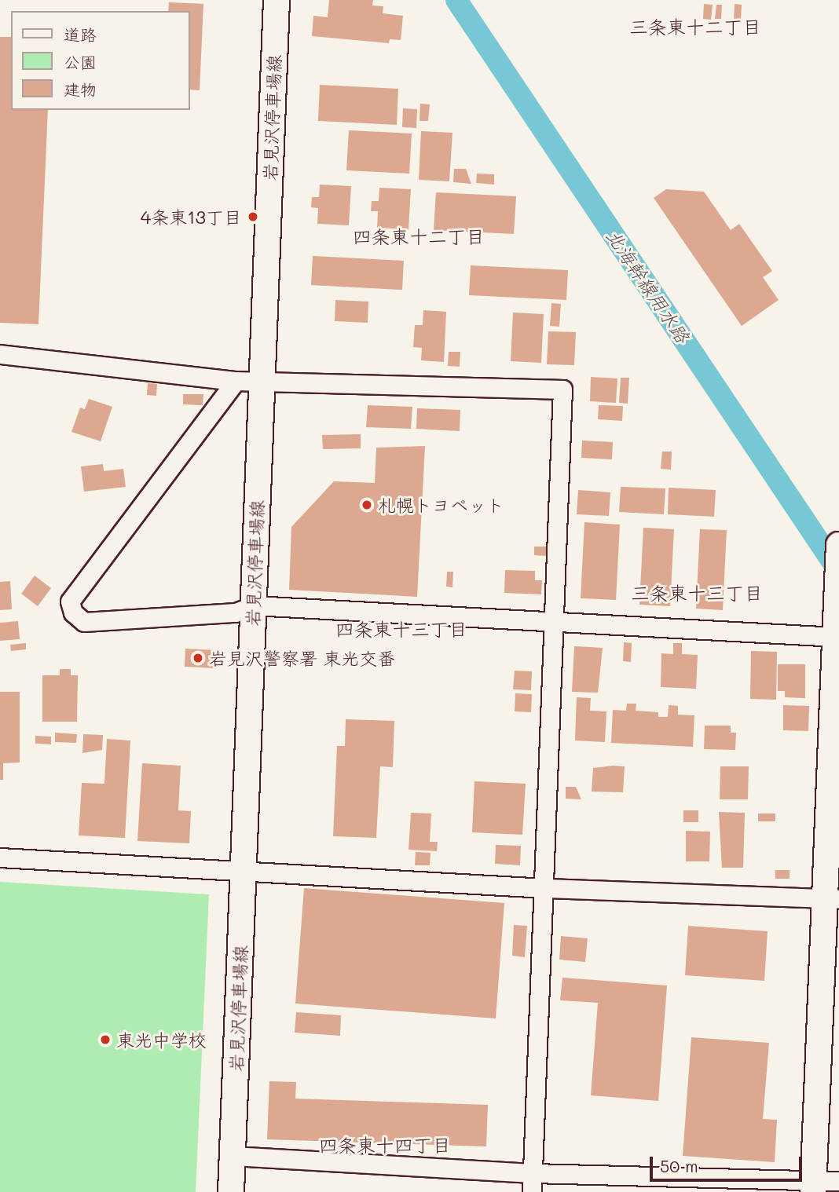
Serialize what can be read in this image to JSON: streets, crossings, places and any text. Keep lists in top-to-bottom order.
{
  "streets": {
    "main road": ["岩見沢停車場線"]
  },
  "districts": [
    "三条東十二丁目",
    "四条東十二丁目",
    "三条東十三丁目",
    "四条東十三丁目",
    "四条東十四丁目"
  ],
  "water": ["北海幹線用水路"],
  "places": [
    "4条東13丁目",
    "札幌トヨペット",
    "岩見沢警察署 東光交番",
    "東光中学校"
  ],
  "legend": ["道路", "公園", "建物"],
  "scale_bar": "50 m"
}
